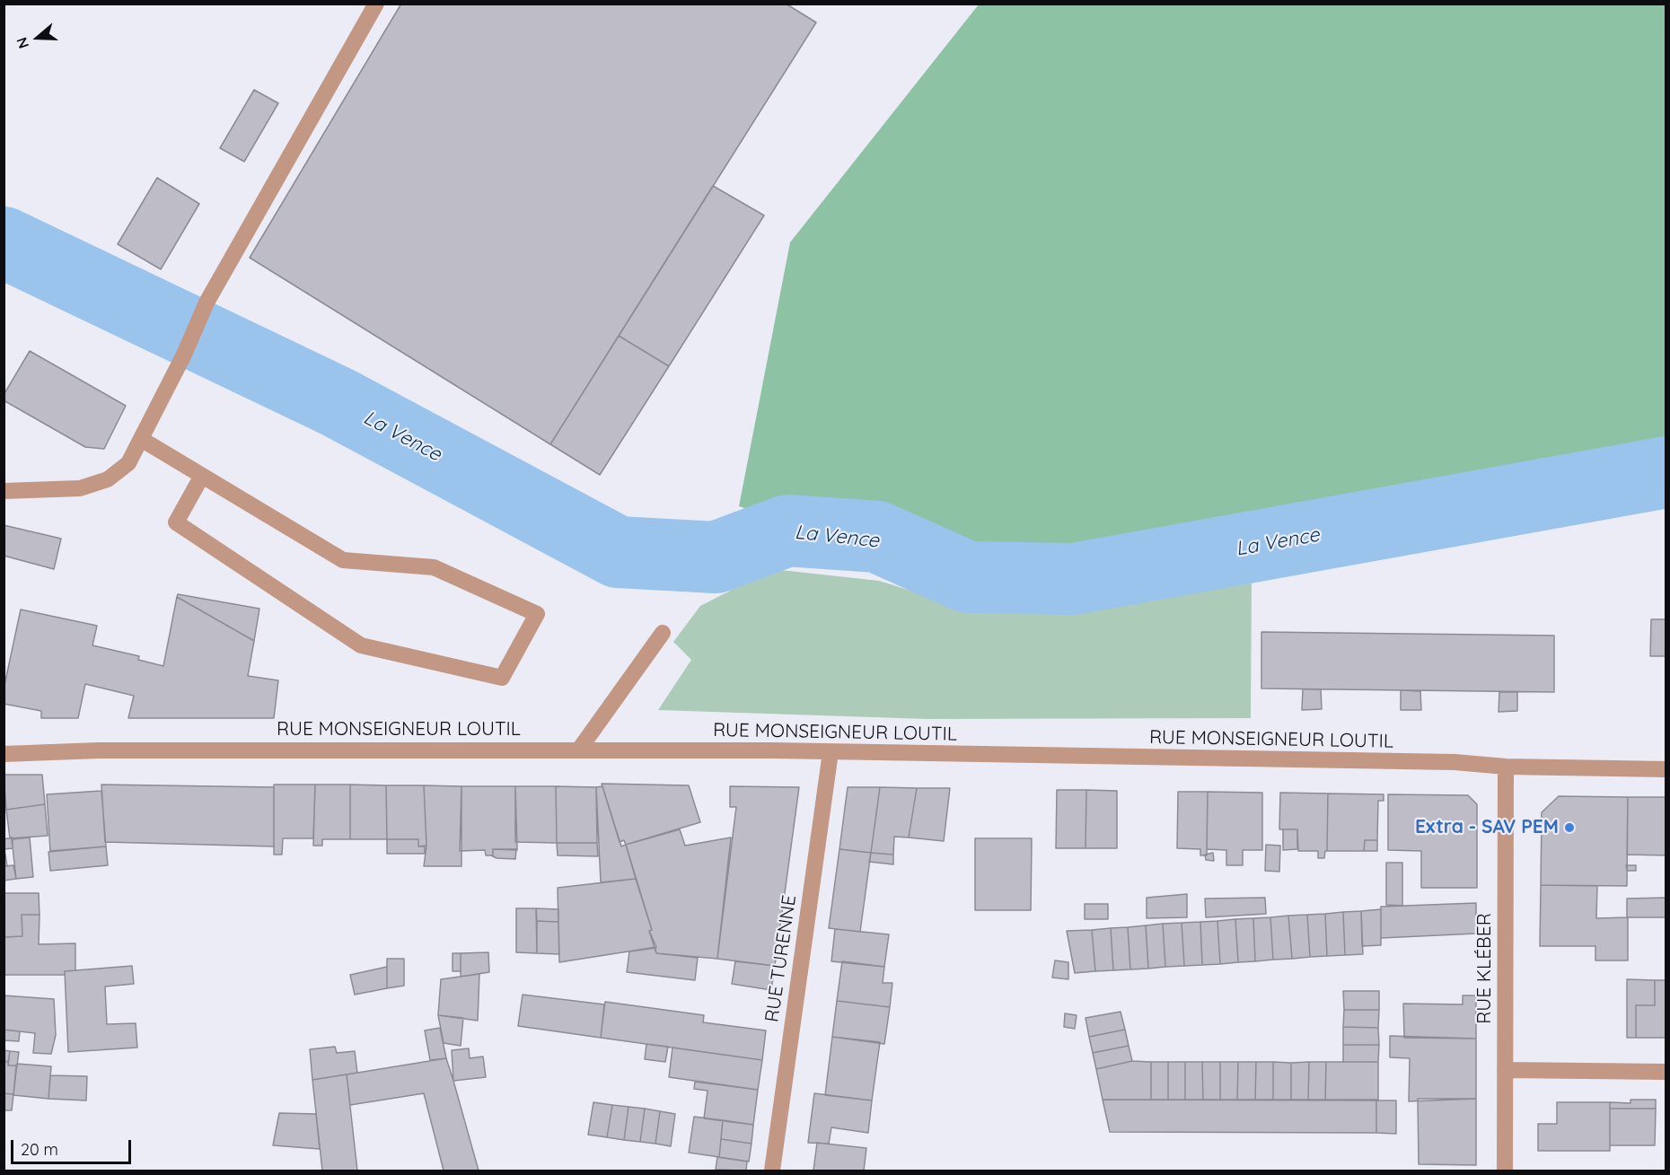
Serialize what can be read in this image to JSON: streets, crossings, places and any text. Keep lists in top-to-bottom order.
{
  "streets": {
    "street": ["RUE MONSEIGNEUR LOUTIL", "RUE TURENNE", "RUE KLÉBER"]
  },
  "crossings": [
    ["RUE MONSEIGNEUR LOUTIL", "RUE TURENNE"],
    ["RUE MONSEIGNEUR LOUTIL", "RUE KLÉBER"]
  ],
  "water": ["La Vence"],
  "places": ["Extra - SAV PEM"],
  "scale_bar": "20 m",
  "north": "left"
}
